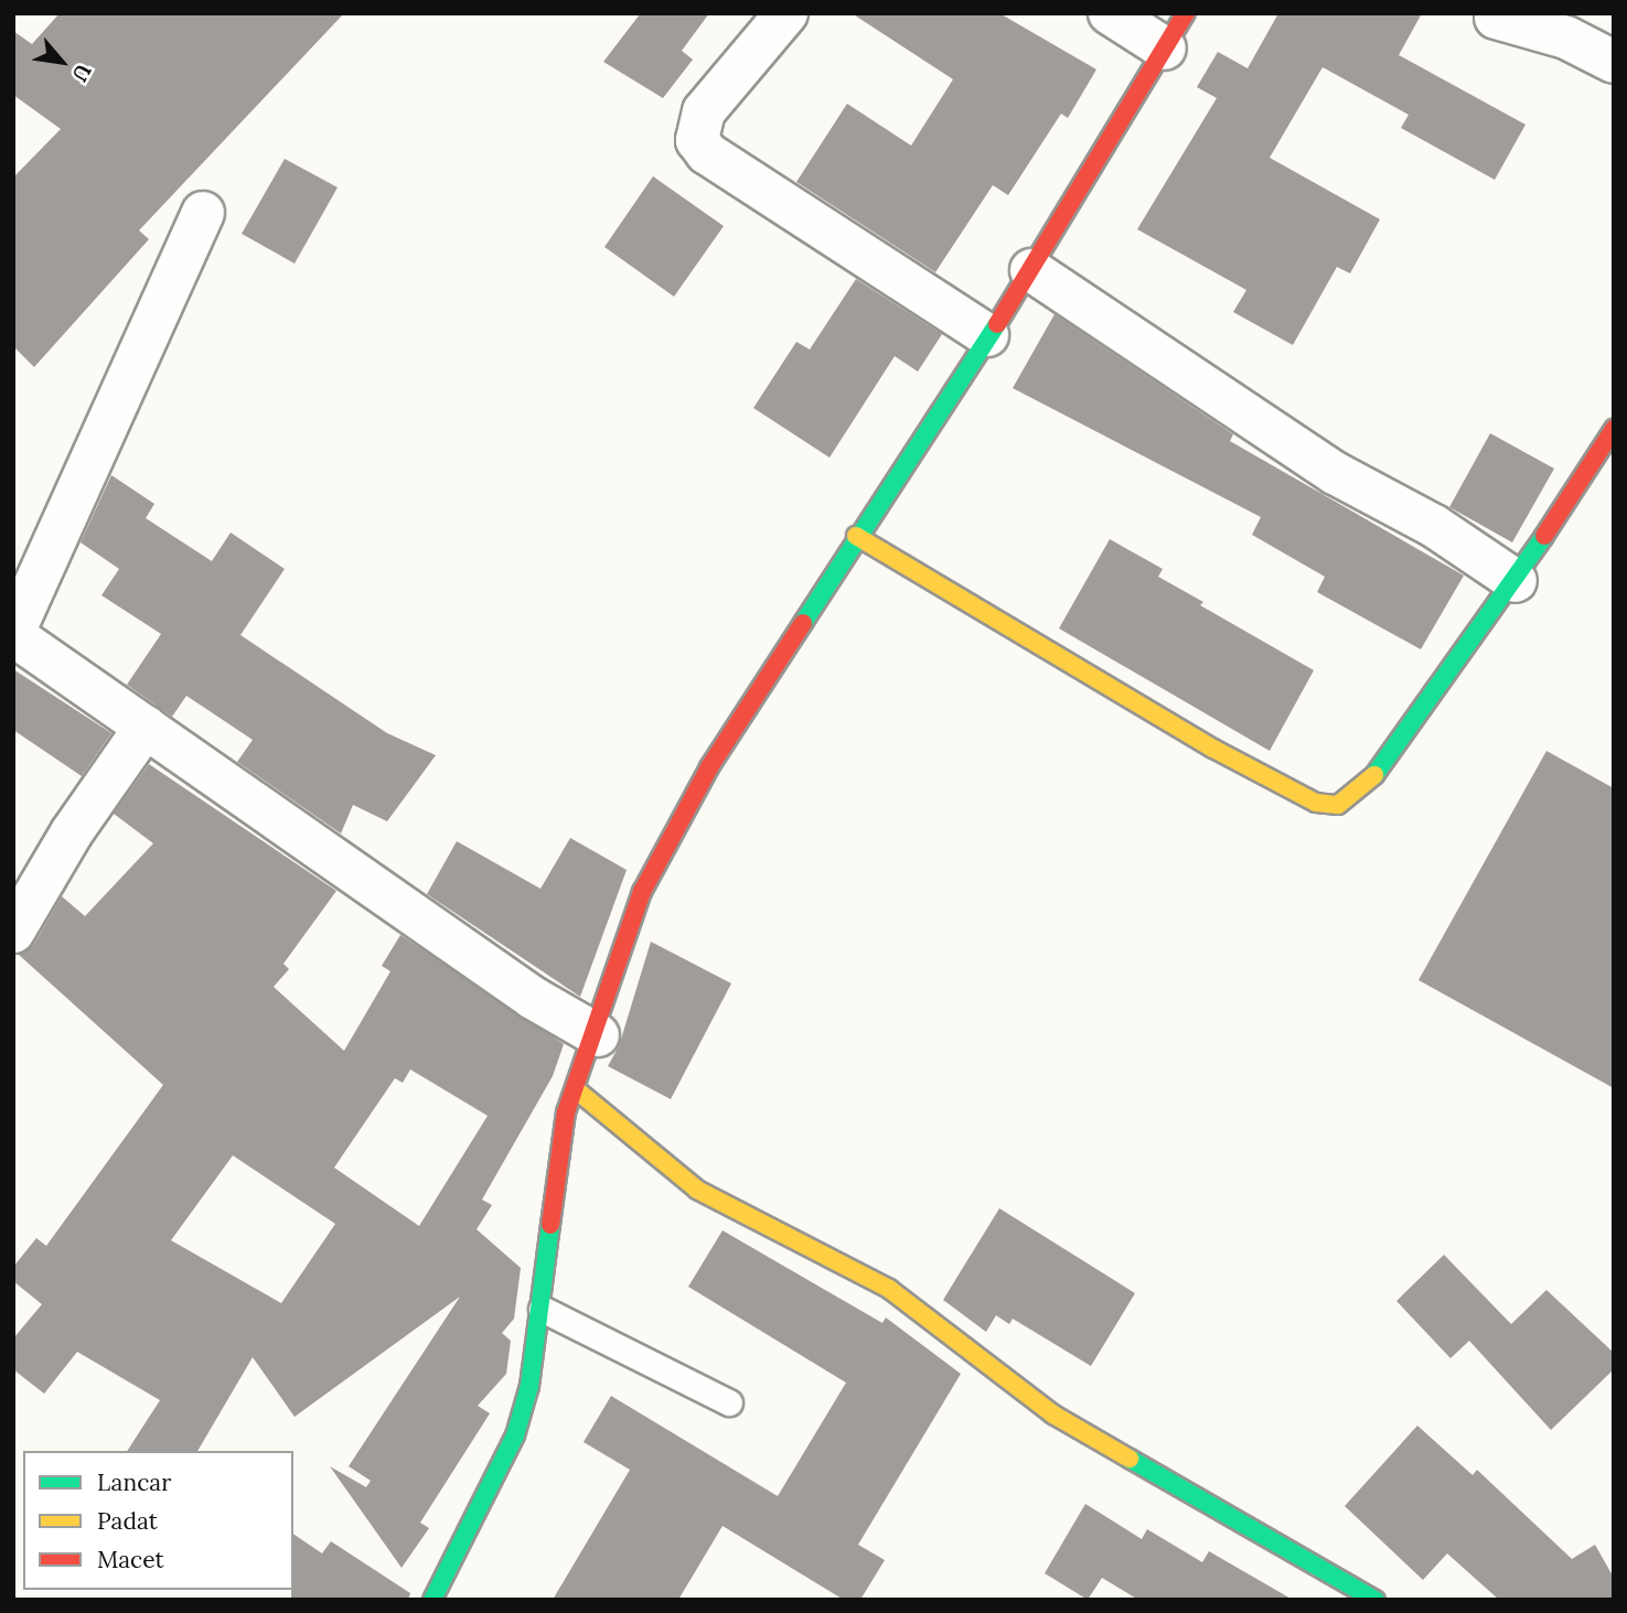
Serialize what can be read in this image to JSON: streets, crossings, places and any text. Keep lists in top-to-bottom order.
{
  "legend": ["Lancar", "Padat", "Macet"],
  "north": "bottom right"
}
